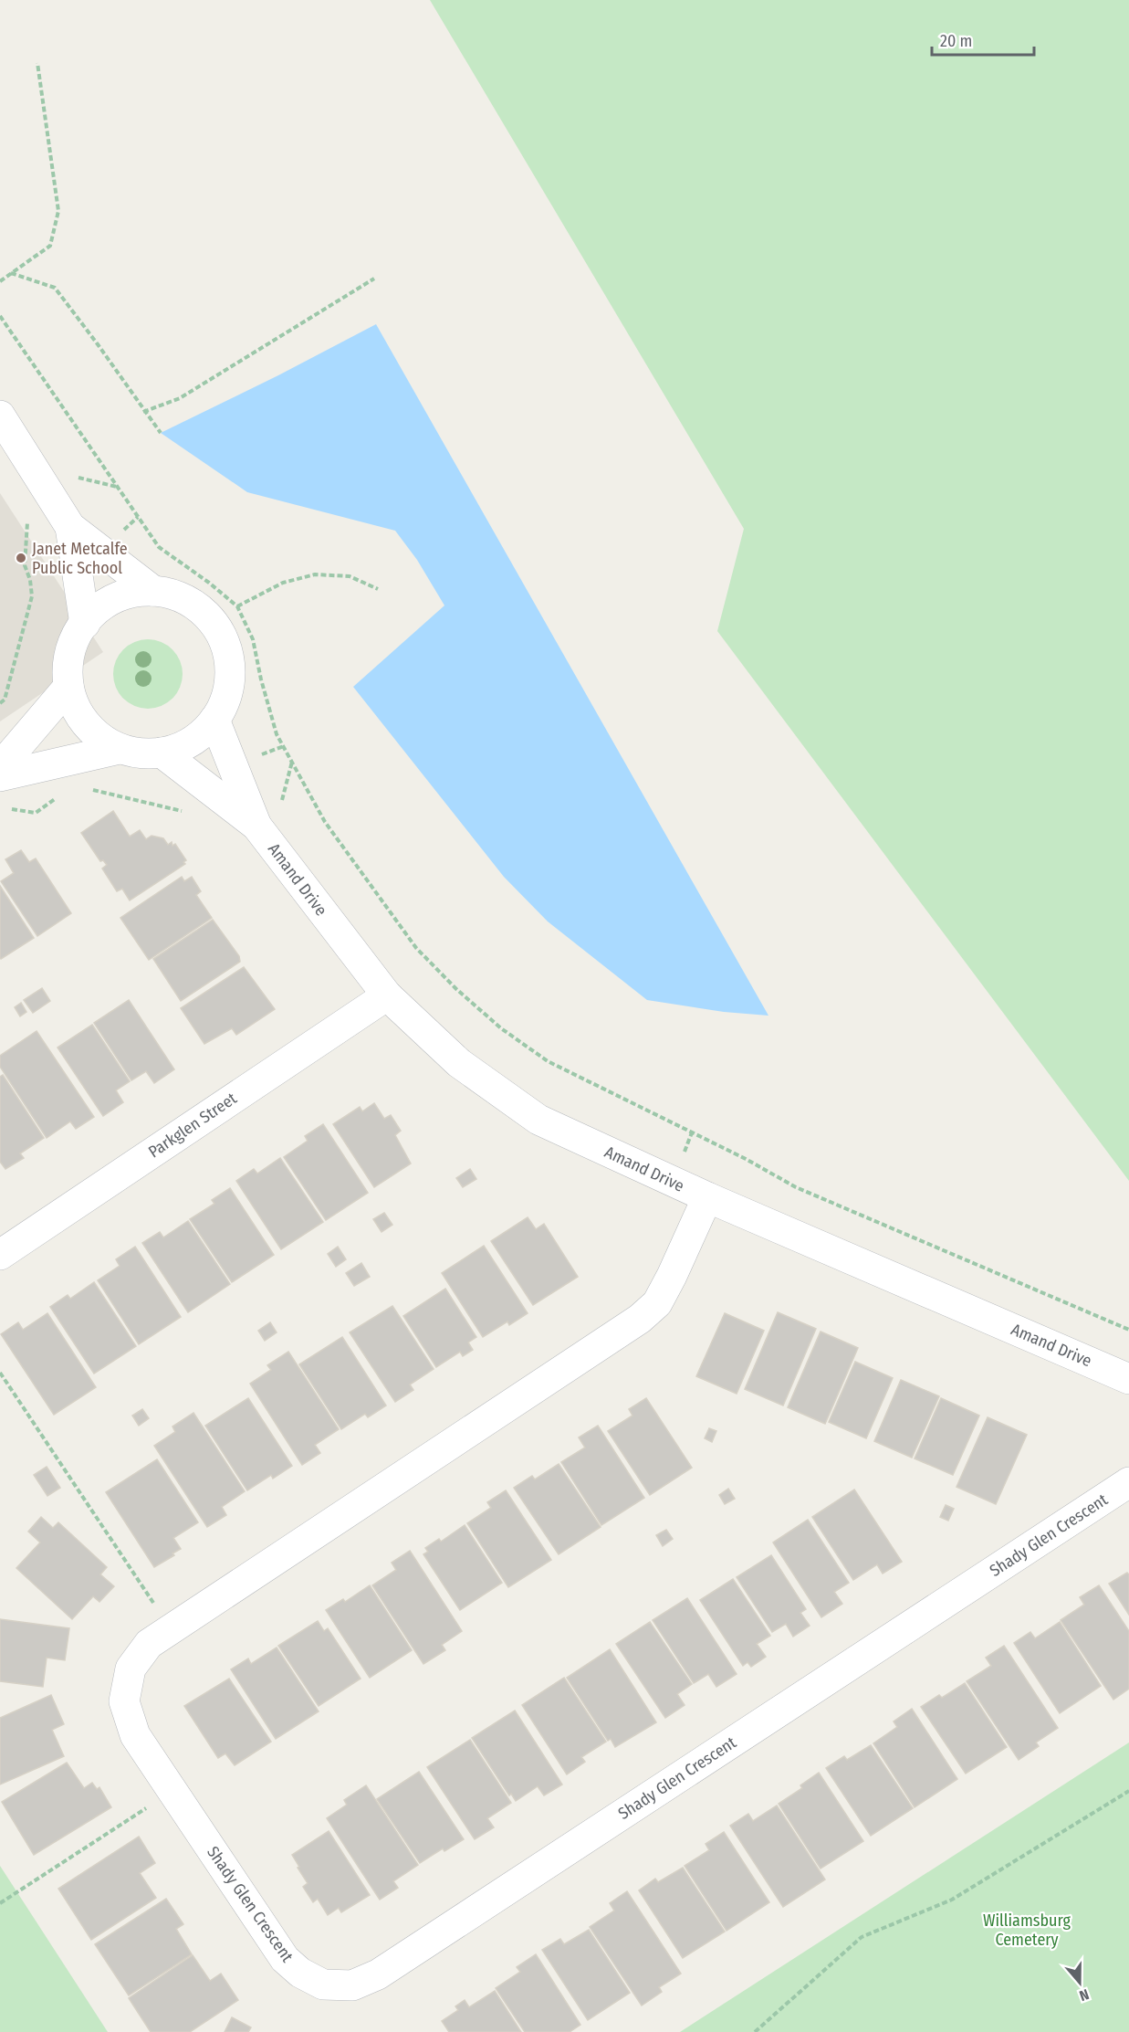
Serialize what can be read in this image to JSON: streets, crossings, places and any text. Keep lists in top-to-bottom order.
{
  "streets": {
    "street": ["Amand Drive", "Parkglen Street", "Shady Glen Crescent"]
  },
  "crossings": [
    ["Amand Drive", "Parkglen Street"],
    ["Amand Drive", "Shady Glen Crescent"]
  ],
  "parks": ["Williamsburg Cemetery"],
  "places": ["Janet Metcalfe Public School"],
  "scale_bar": "20 m",
  "north": "bottom"
}
